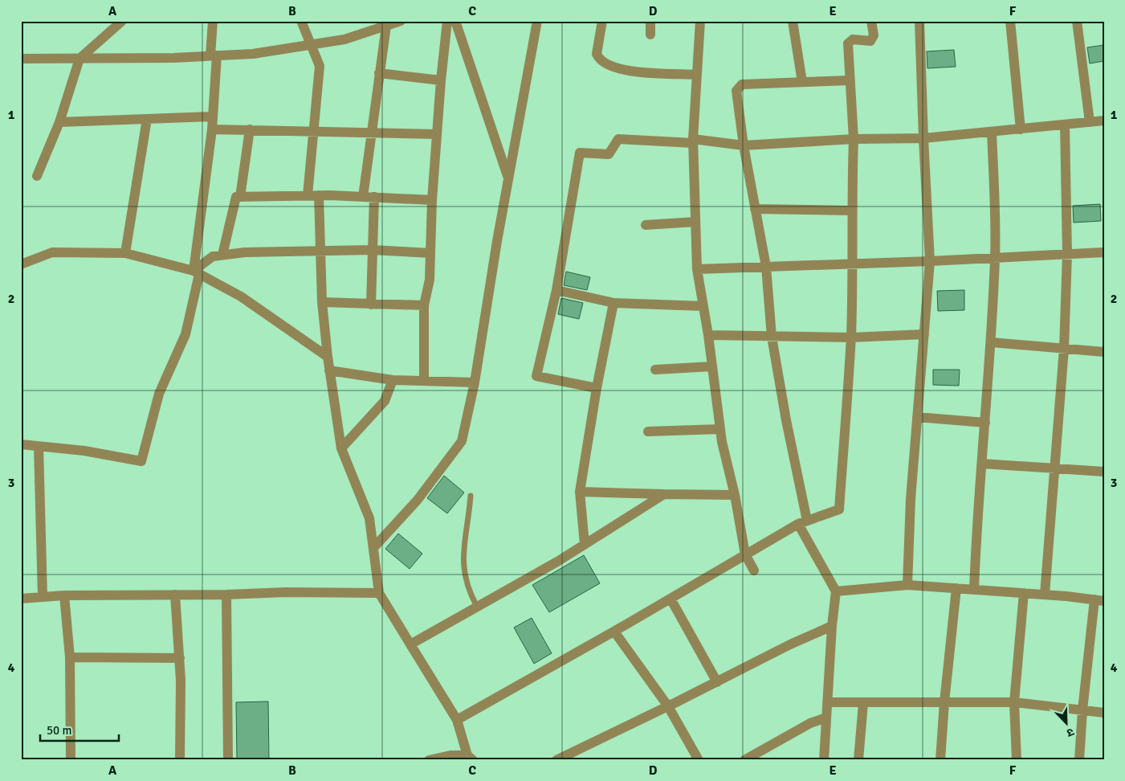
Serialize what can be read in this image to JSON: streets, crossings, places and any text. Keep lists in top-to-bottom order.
{
  "scale_bar": "50 m",
  "north": "bottom right",
  "grid": {
    "columns": [
      "A",
      "B",
      "C",
      "D",
      "E",
      "F"
    ],
    "rows": [
      "1",
      "2",
      "3",
      "4"
    ]
  }
}
